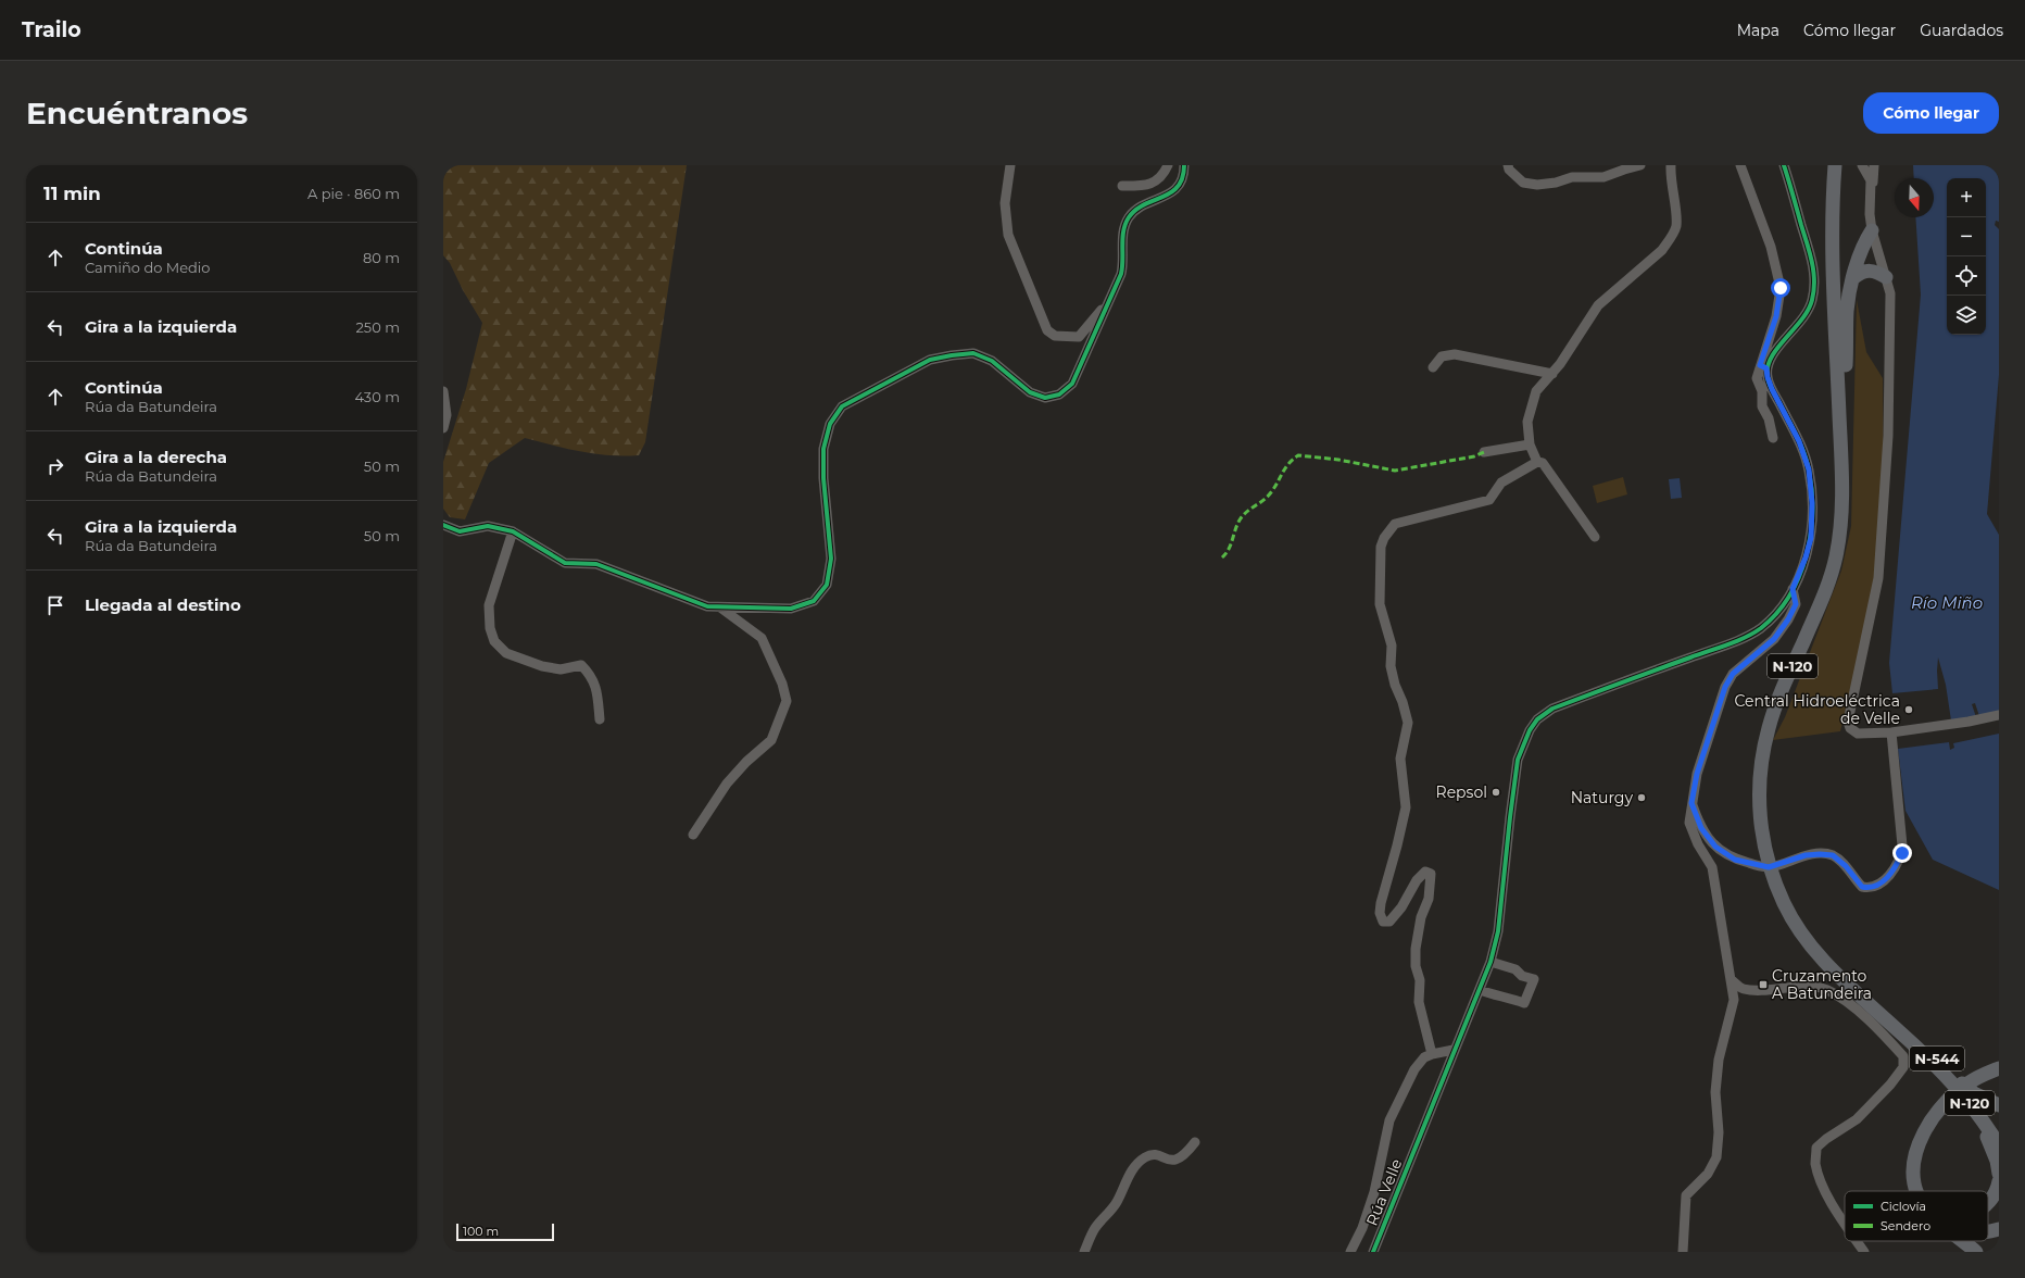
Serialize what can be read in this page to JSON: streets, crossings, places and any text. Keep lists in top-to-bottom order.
{
  "streets": {
    "highway": ["N-120", "N-544"],
    "street": ["Rúa Velle"]
  },
  "crossings": [
    ["N-120", "N-544"]
  ],
  "water": ["Río Miño"],
  "places": {
    "other": ["Central Hidroeléctrica de Velle", "Repsol", "Naturgy"],
    "transit": ["Cruzamento A Batundeira"]
  },
  "legend": ["Ciclovía", "Sendero"],
  "scale_bar": "100 m",
  "north": "bottom",
  "page": {
    "header": "Trailo",
    "nav": ["Mapa", "Cómo llegar", "Guardados"],
    "buttons": "Cómo llegar",
    "title": "Encuéntranos",
    "heading": ["11 min", "A pie · 860 m"],
    "map_buttons": ["+", "−"],
    "list": [
      ["Continúa", "Camiño do Medio", "80 m"],
      ["Gira a la izquierda", "250 m"],
      ["Continúa", "Rúa da Batundeira", "430 m"],
      ["Gira a la derecha", "Rúa da Batundeira", "50 m"],
      ["Gira a la izquierda", "Rúa da Batundeira", "50 m"],
      "Llegada al destino"
    ],
    "scale": "100 m"
  }
}
